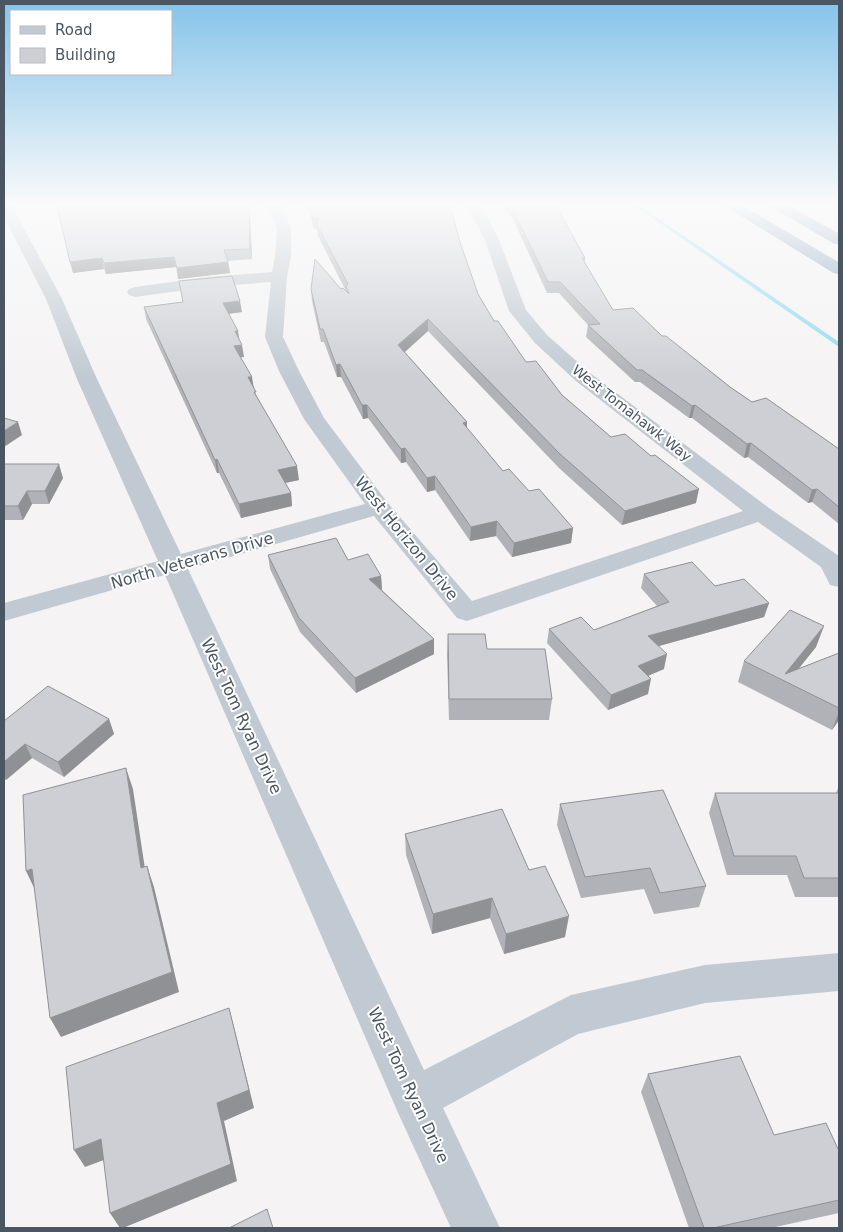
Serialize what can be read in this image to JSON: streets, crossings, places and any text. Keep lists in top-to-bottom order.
{
  "streets": {
    "street": [
      "West Tomahawk Way",
      "West Horizon Drive",
      "North Veterans Drive",
      "West Tom Ryan Drive"
    ]
  },
  "crossings": [
    ["West Tomahawk Way", "West Horizon Drive"],
    ["West Horizon Drive", "North Veterans Drive"],
    ["North Veterans Drive", "West Tom Ryan Drive"]
  ],
  "legend": ["Road", "Building"]
}
